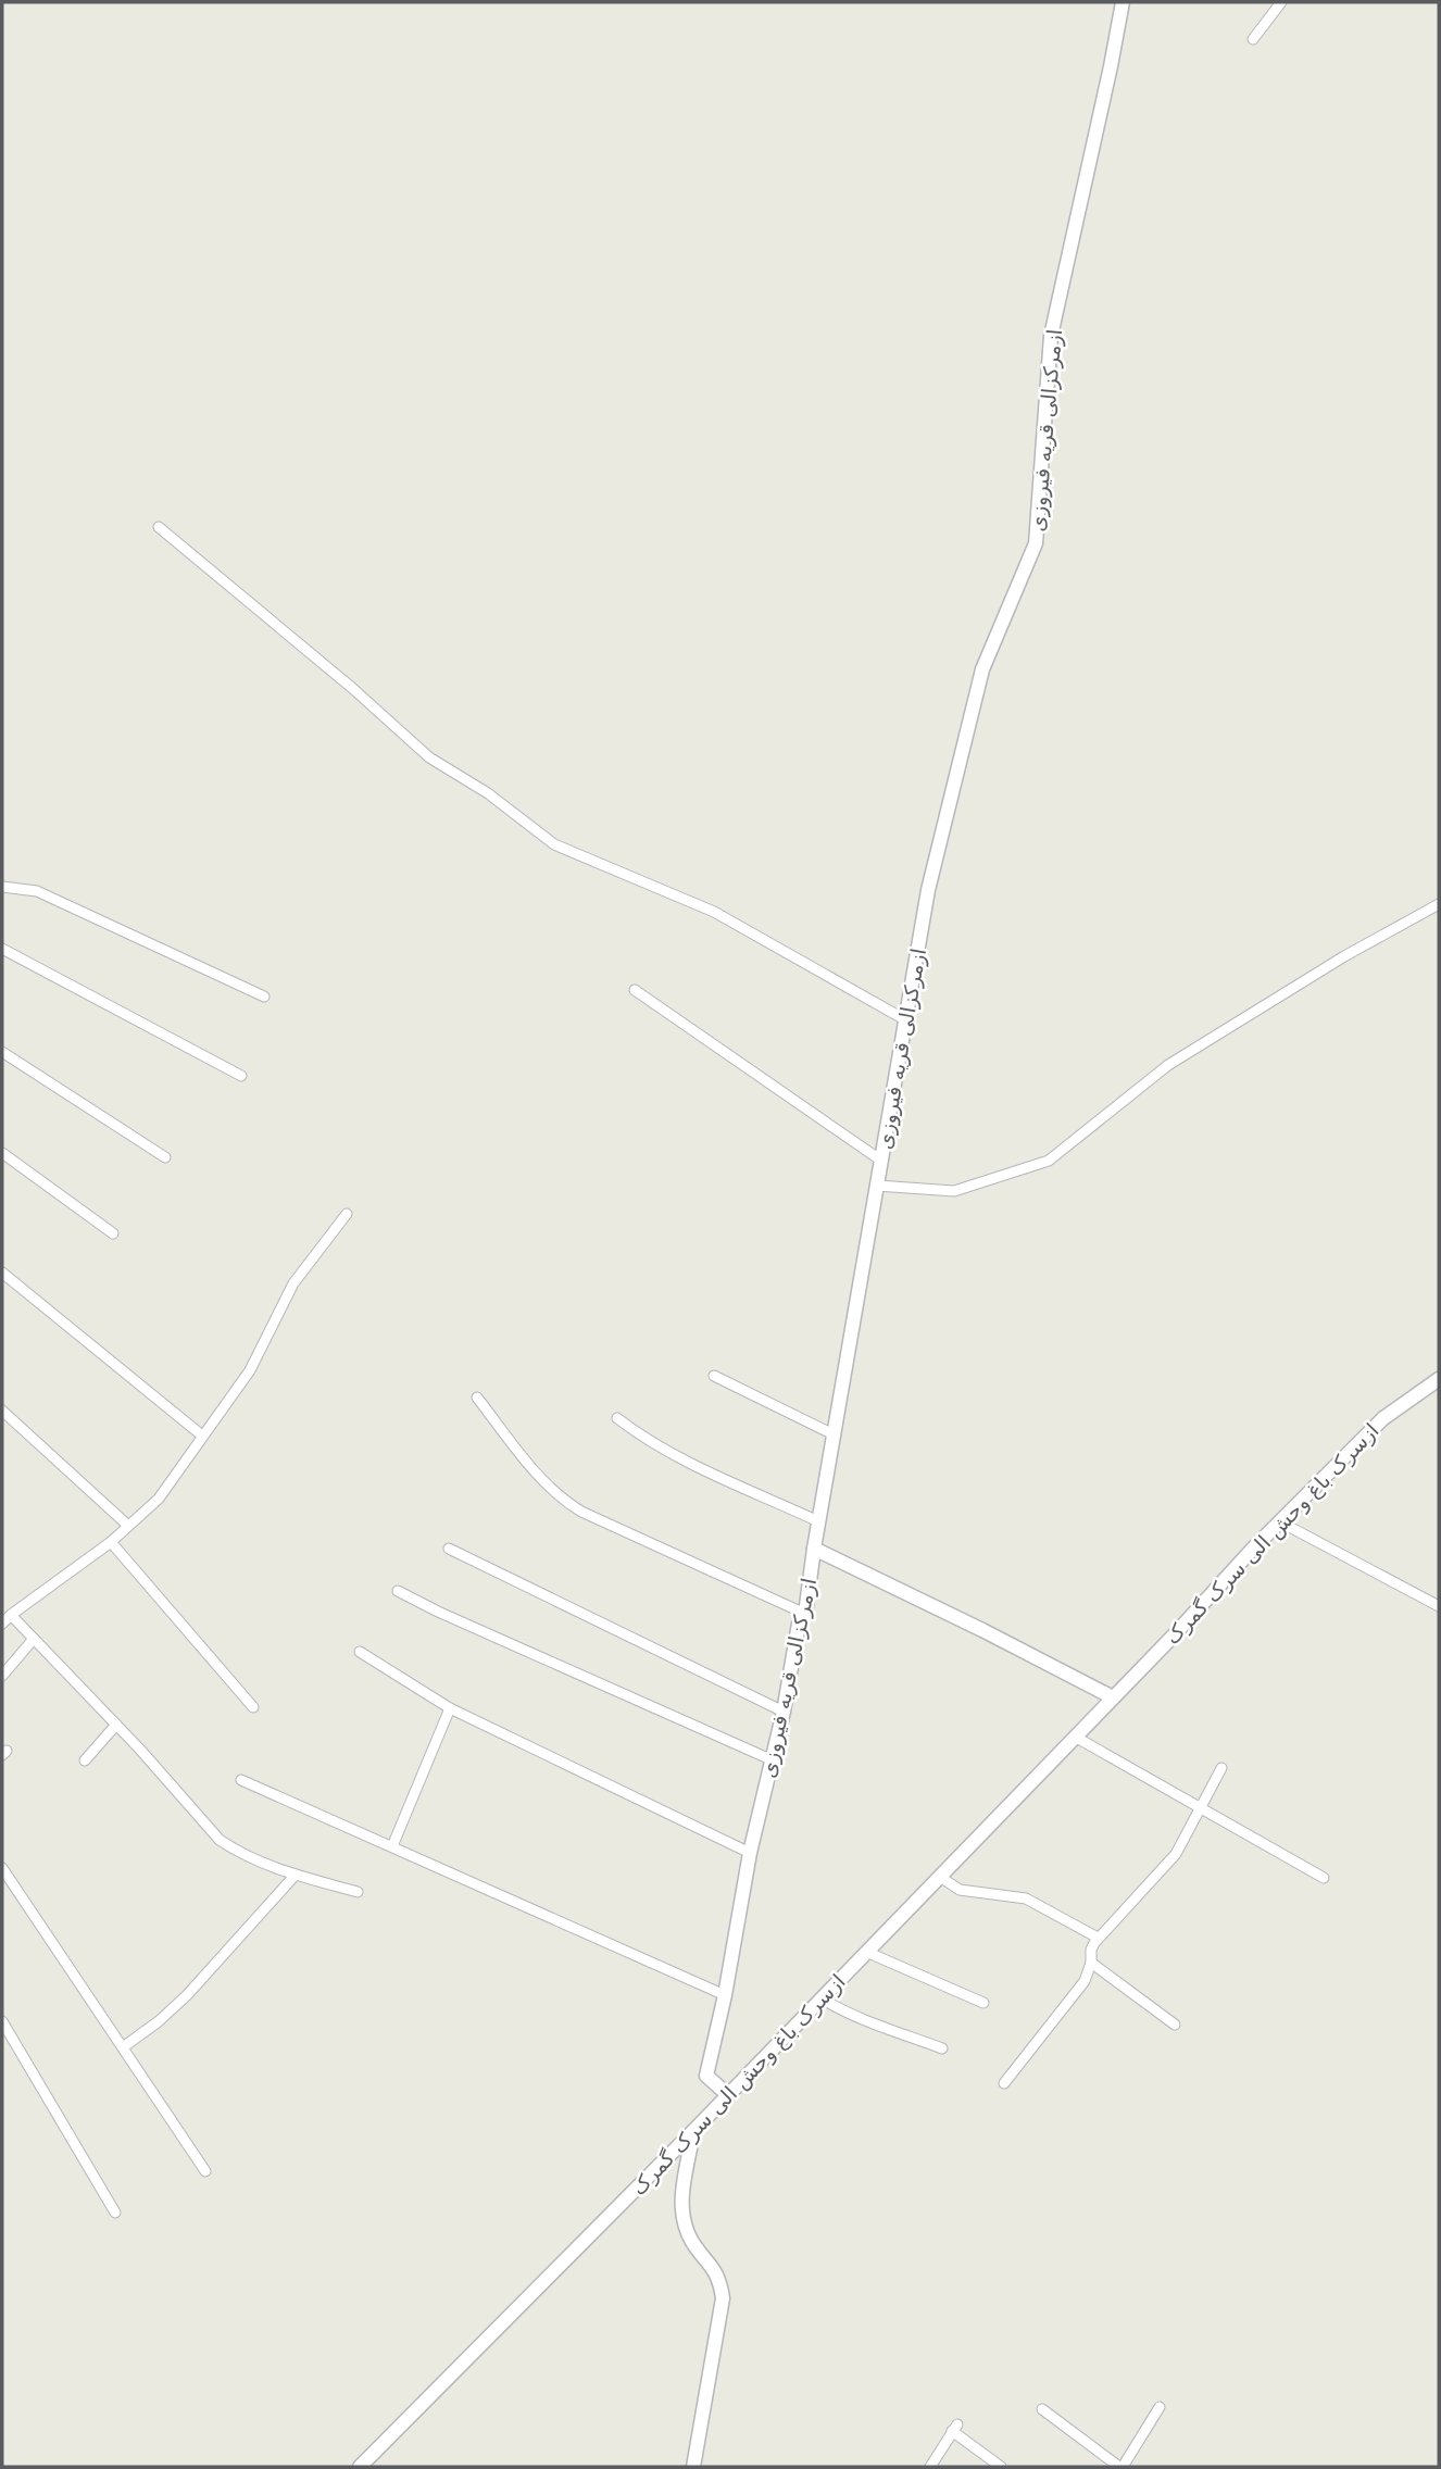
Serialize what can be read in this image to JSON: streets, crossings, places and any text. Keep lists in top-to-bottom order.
{
  "streets": {
    "main road": ["ازمرکزالی قریه فیروزی", "ازسرک باغ وحش الی سرک گمرک"]
  },
  "crossings": [
    ["ازمرکزالی قریه فیروزی", "ازسرک باغ وحش الی سرک گمرک"]
  ]
}
